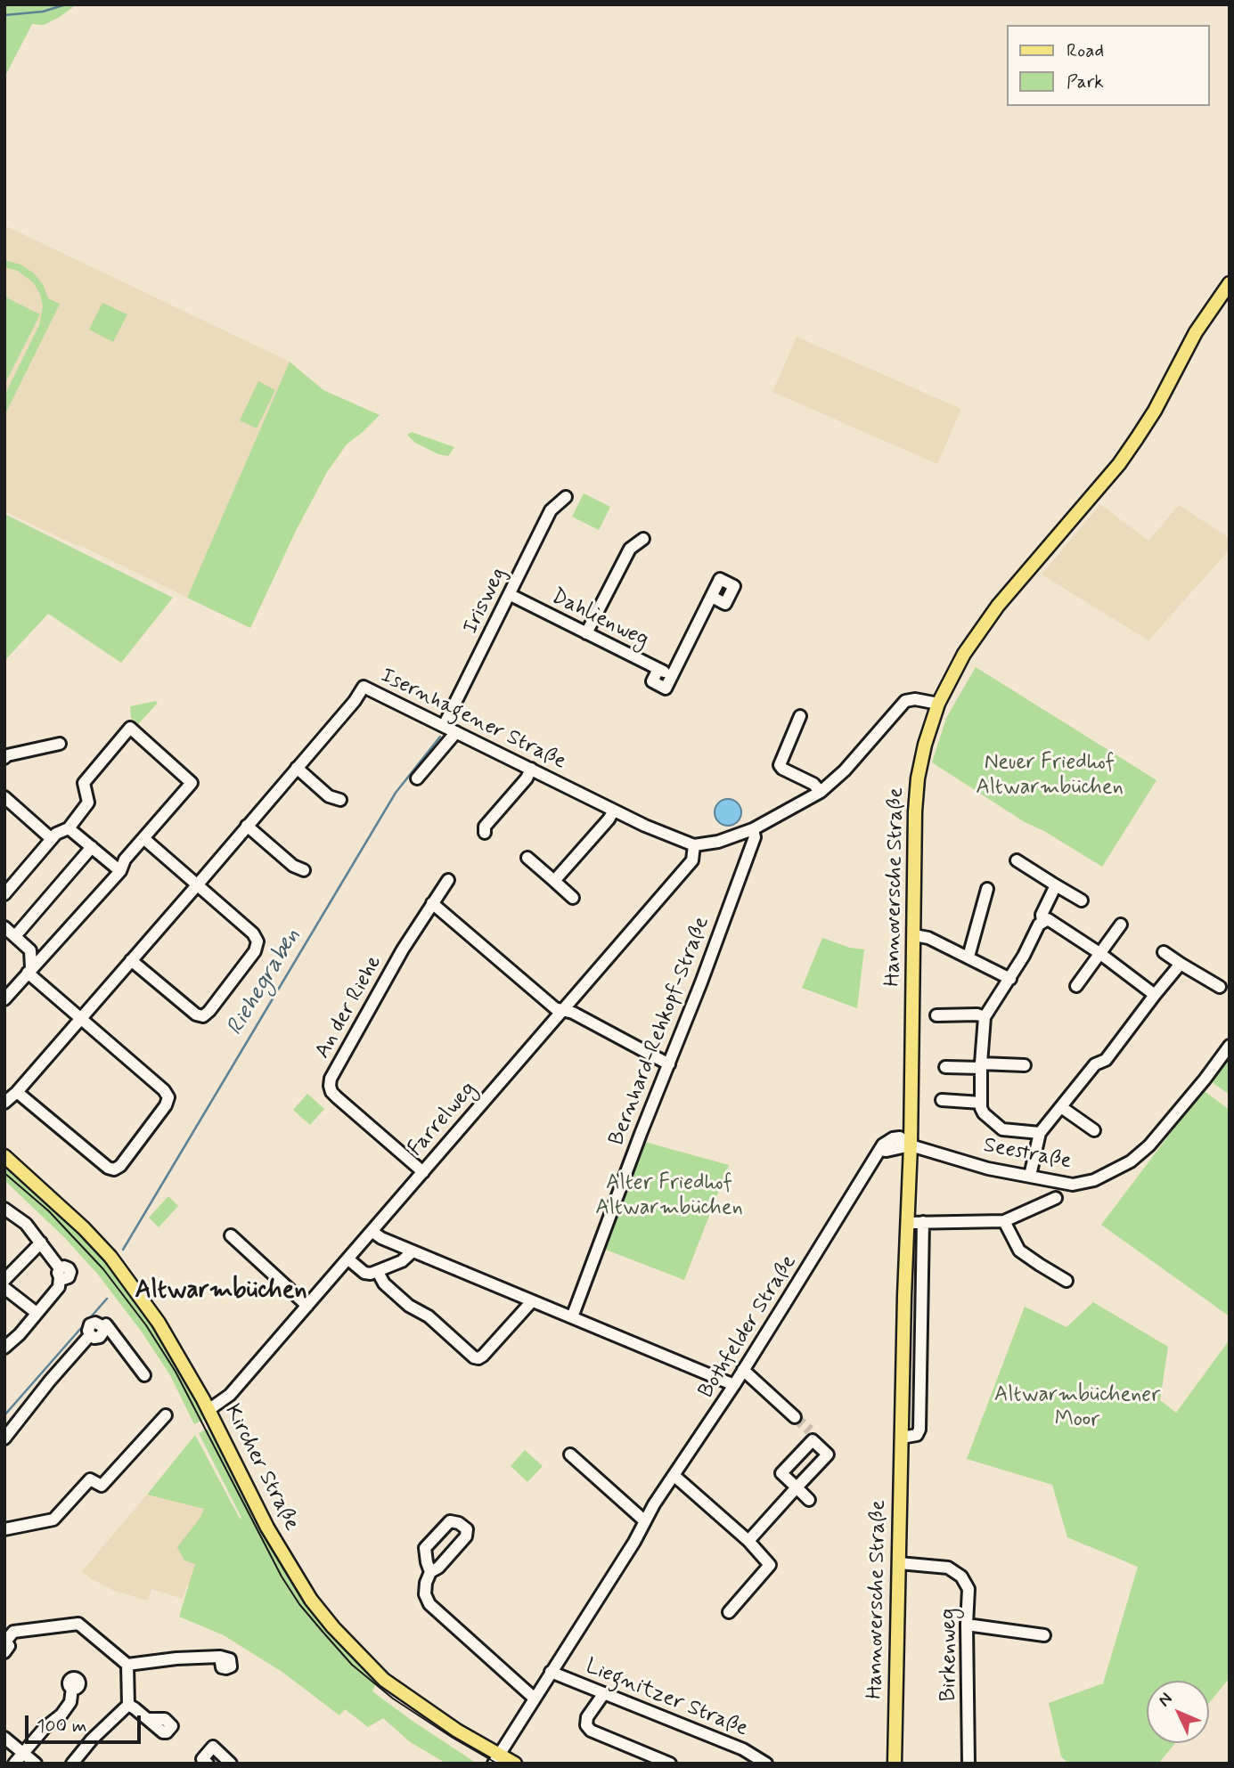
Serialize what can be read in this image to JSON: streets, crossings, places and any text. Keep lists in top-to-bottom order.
{
  "streets": {
    "main road": ["Hannoversche Straße", "Kircher Straße"],
    "street": [
      "Irisweg",
      "Dahlienweg",
      "Isernhagener Straße",
      "An der Riehe",
      "Bernhard-Rehkopf-Straße",
      "Farrelweg",
      "Seestraße",
      "Bothfelder Straße",
      "Birkenweg",
      "Liegnitzer Straße"
    ]
  },
  "crossings": [
    ["Irisweg", "Dahlienweg"],
    ["Irisweg", "Isernhagener Straße"],
    ["Isernhagener Straße", "Farrelweg"],
    ["Hannoversche Straße", "Seestraße"],
    ["Hannoversche Straße", "Bothfelder Straße"],
    ["Hannoversche Straße", "Birkenweg"],
    ["An der Riehe", "Farrelweg"],
    ["Farrelweg", "Kircher Straße"],
    ["Seestraße", "Bothfelder Straße"],
    ["Bothfelder Straße", "Kircher Straße"],
    ["Bothfelder Straße", "Liegnitzer Straße"]
  ],
  "districts": ["Altwarmbüchen"],
  "water": ["Riehegraben"],
  "parks": ["Neuer Friedhof Altwarmbüchen", "Alter Friedhof Altwarmbüchen", "Altwarmbüchener Moor"],
  "legend": ["Road", "Park"],
  "scale_bar": "100 m",
  "north": "top left"
}
